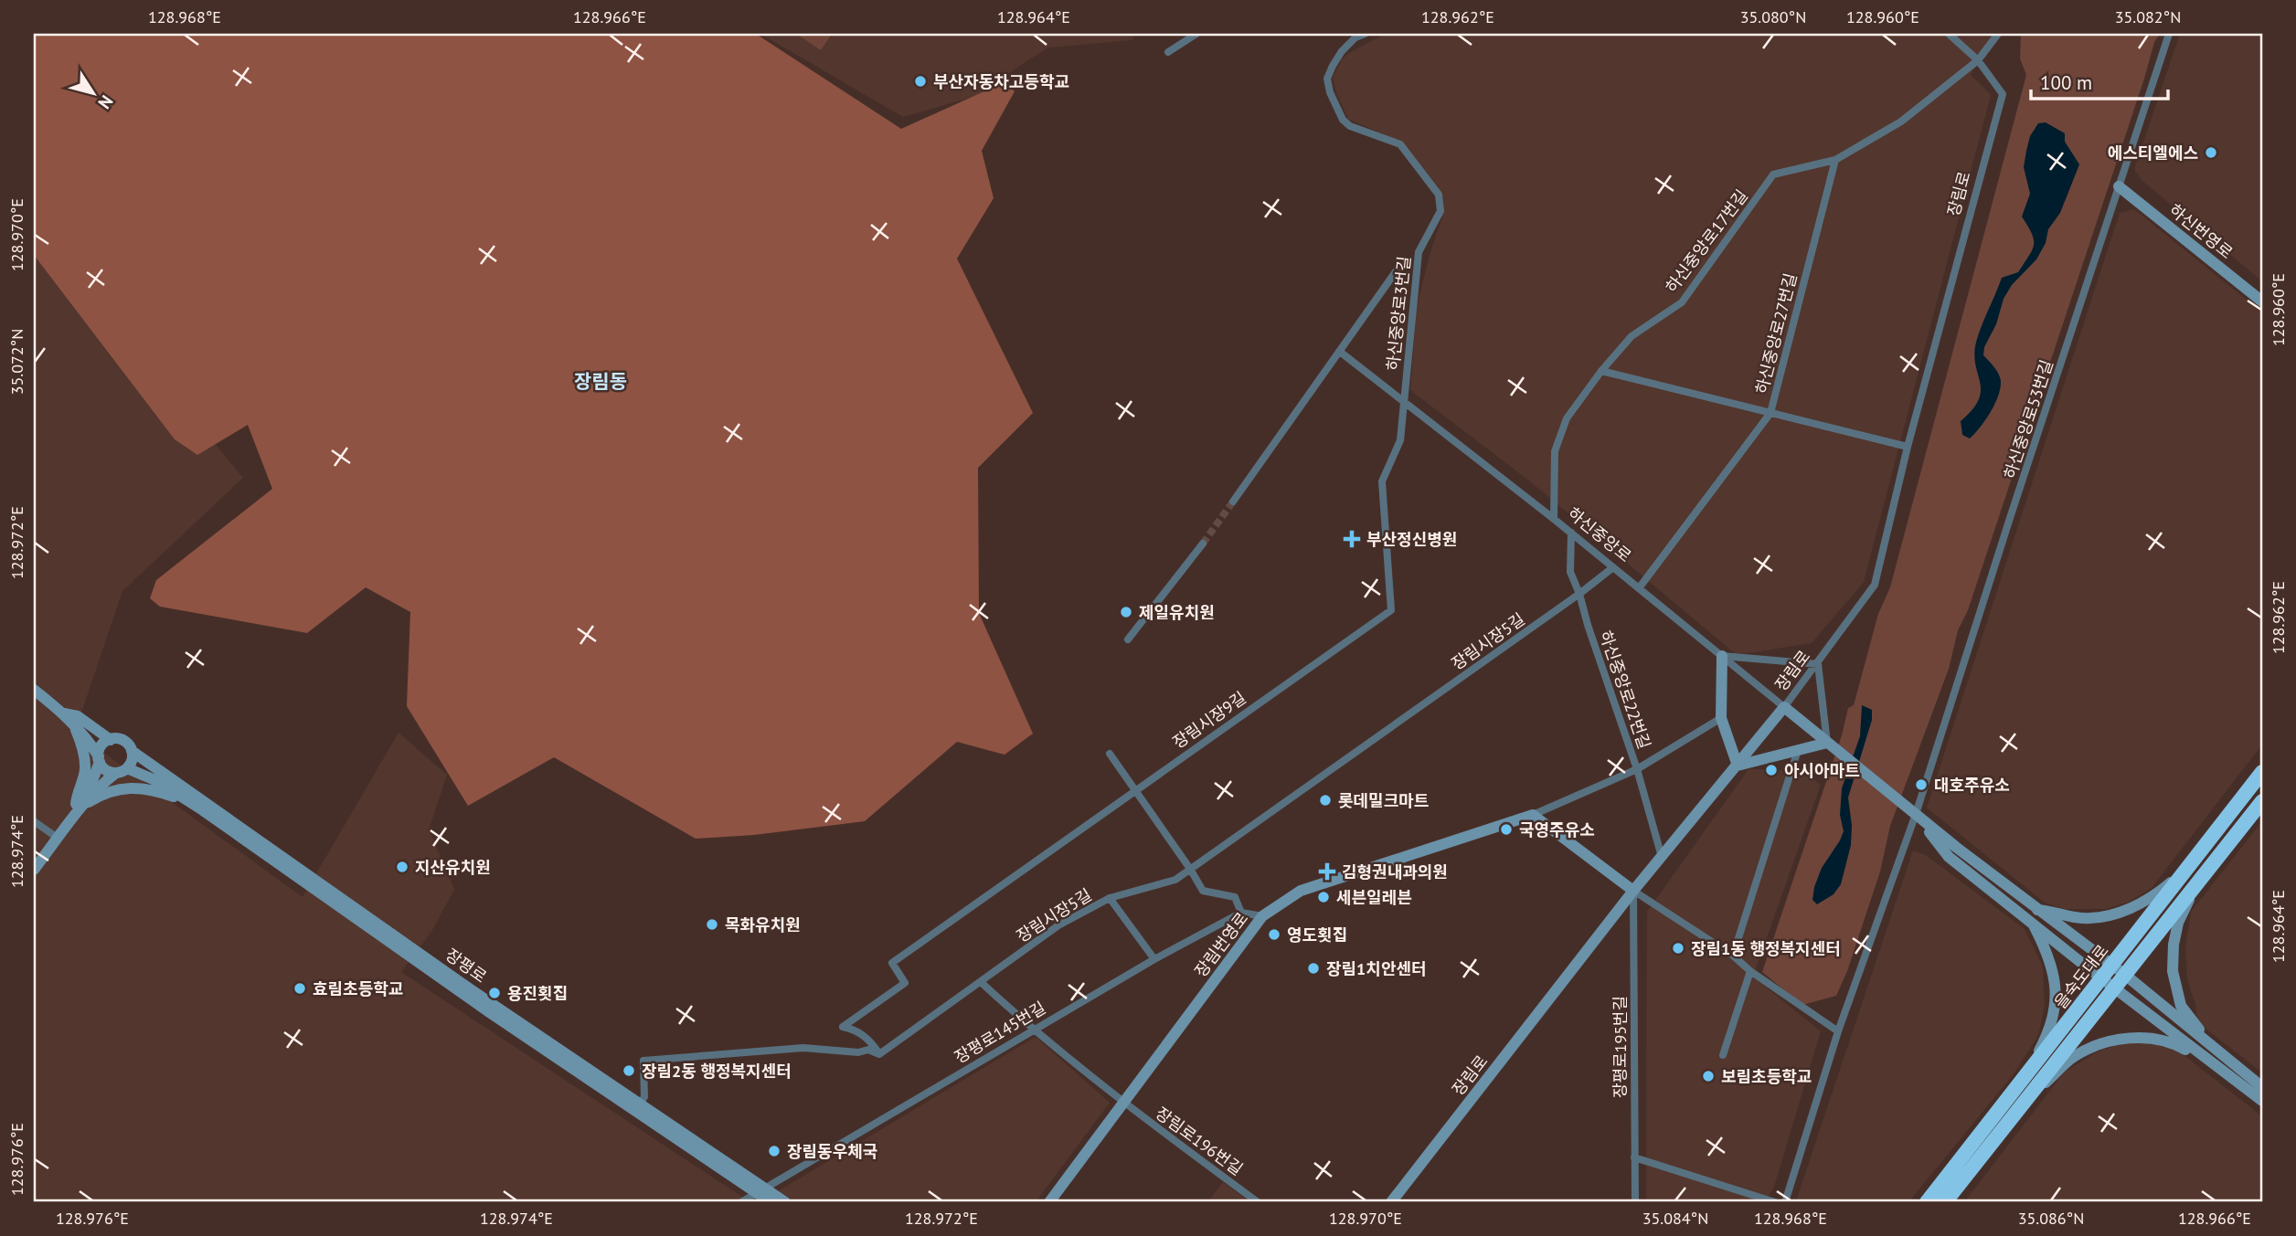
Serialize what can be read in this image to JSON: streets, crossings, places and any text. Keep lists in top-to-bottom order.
{
  "streets": {
    "highway": ["을숙도대로"],
    "street": [
      "장림로",
      "하신번영로",
      "하신중앙로17번길",
      "하신중앙로3번길",
      "하신중앙로27번길",
      "하신중앙로53번길",
      "하신중앙로",
      "장림시장5길",
      "하신중앙로22번길",
      "장림시장9길",
      "장림번영로",
      "장평로",
      "장평로145번길",
      "장평로195번길",
      "장림로196번길"
    ]
  },
  "crossings": [
    ["장림로", "하신중앙로17번길"],
    ["장림로", "하신중앙로"],
    ["장림로", "하신중앙로22번길"],
    ["장림로", "장평로195번길"],
    ["하신번영로", "하신중앙로53번길"],
    ["하신중앙로17번길", "하신중앙로27번길"],
    ["하신중앙로17번길", "하신중앙로"],
    ["하신중앙로3번길", "하신중앙로"],
    ["하신중앙로3번길", "장림시장9길"],
    ["하신중앙로27번길", "하신중앙로"],
    ["하신중앙로53번길", "하신중앙로"],
    ["하신중앙로", "장림시장5길"],
    ["하신중앙로", "하신중앙로22번길"],
    ["하신중앙로", "장림시장9길"],
    ["장림시장5길", "하신중앙로22번길"],
    ["장림시장5길", "장림시장9길"],
    ["장림시장5길", "장림로196번길"],
    ["장림번영로", "장림로196번길"],
    ["장평로", "장평로145번길"],
    ["장평로145번길", "장림로196번길"]
  ],
  "districts": ["장림동"],
  "places": {
    "other": [
      "부산자동차고등학교",
      "에스티엘에스",
      "제일유치원",
      "아시아마트",
      "대호주유소",
      "롯데밀크마트",
      "국영주유소",
      "지산유치원",
      "세븐일레븐",
      "목화유치원",
      "영도횟집",
      "장림1동 행정복지센터",
      "장림1치안센터",
      "효림초등학교",
      "용진횟집",
      "장림2동 행정복지센터",
      "보림초등학교",
      "장림동우체국"
    ],
    "health": ["부산정신병원", "김형권내과의원"]
  },
  "scale_bar": "100 m",
  "north": "bottom right",
  "coordinates": [
    "128.968°E",
    "128.966°E",
    "128.964°E",
    "128.962°E",
    "35.080°N",
    "128.960°E",
    "35.082°N",
    "128.970°E",
    "35.072°N",
    "128.972°E",
    "128.974°E",
    "128.976°E",
    "35.084°N",
    "35.086°N"
  ]
}
